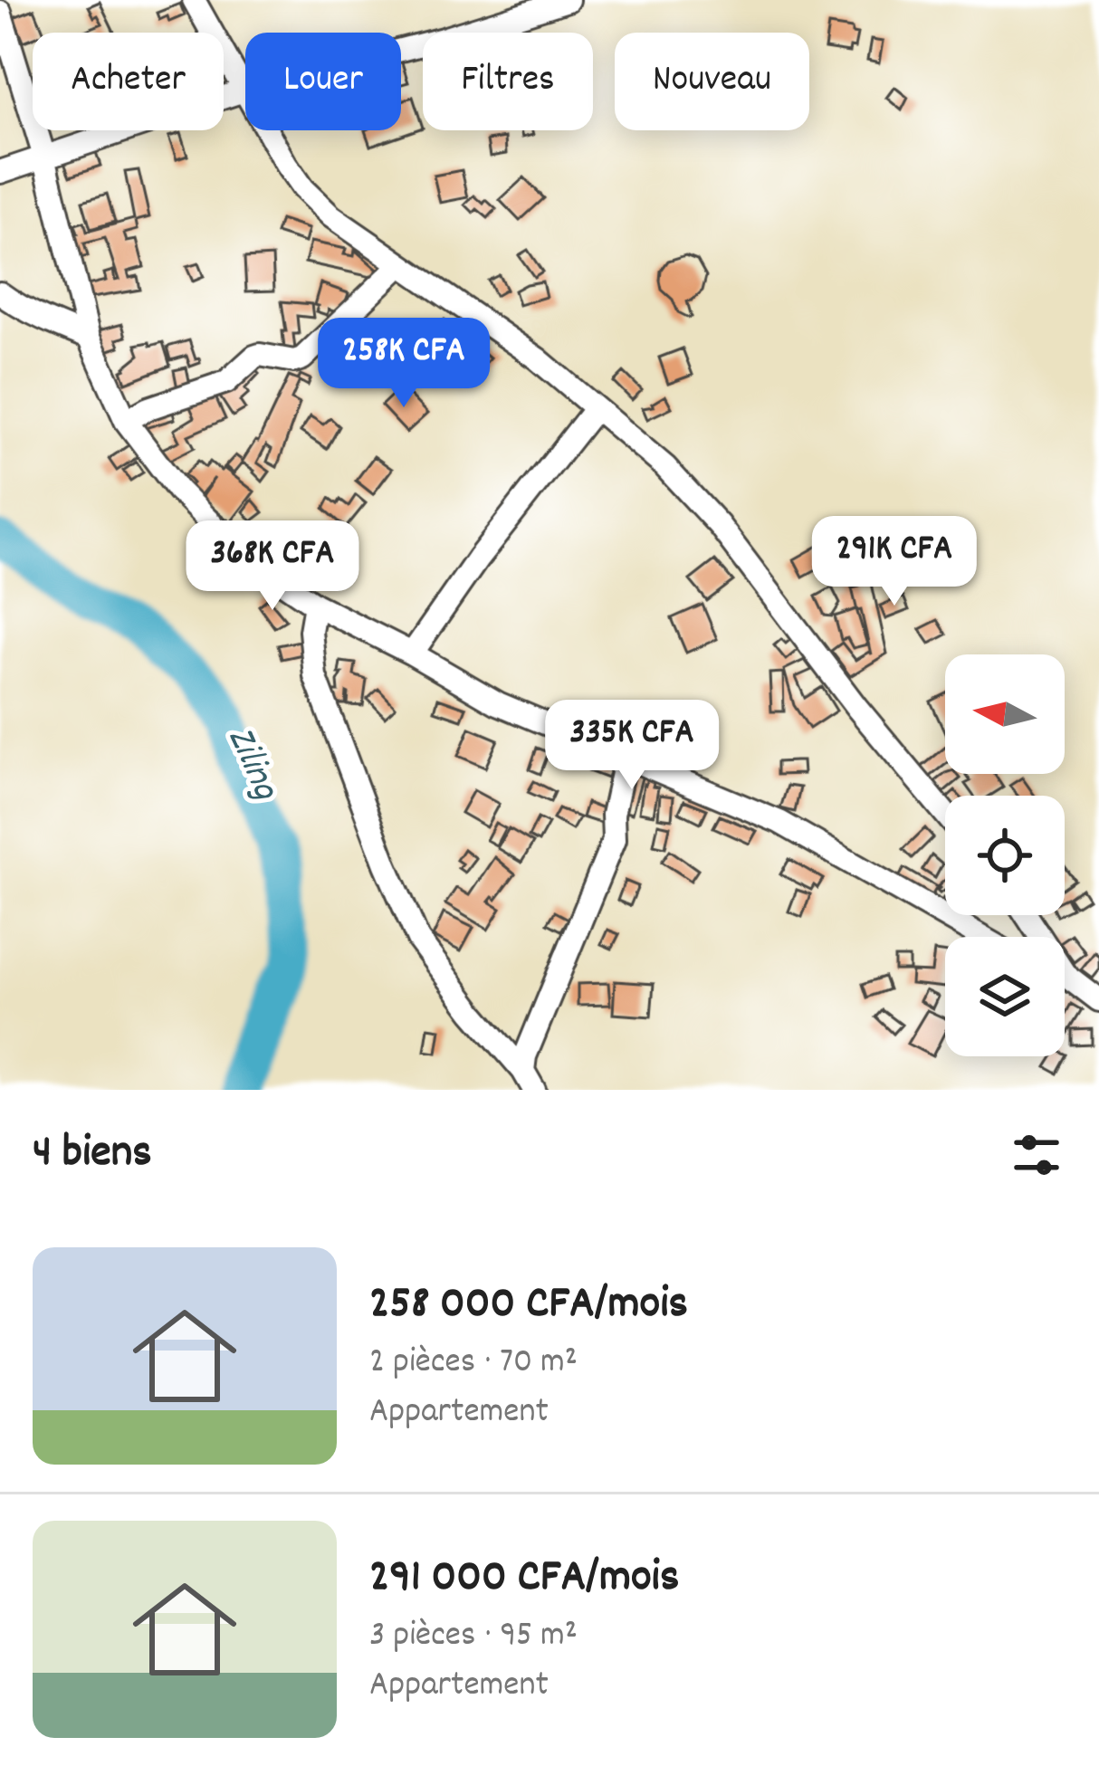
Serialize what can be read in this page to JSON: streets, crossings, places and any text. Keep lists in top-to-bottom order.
{
  "water": ["Ziling"],
  "north": "left",
  "page": {
    "chip": [
      "Acheter",
      "Louer",
      "Filtres",
      "Nouveau"
    ],
    "price": [
      "258K CFA",
      "291K CFA",
      "368K CFA",
      "335K CFA"
    ],
    "heading": "4 biens",
    "list": [
      {
        "name": "258 000 CFA/mois",
        "note": "2 pièces · 70 m² · Appartement"
      },
      {
        "name": "291 000 CFA/mois",
        "note": "3 pièces · 95 m² · Appartement"
      }
    ]
  }
}
